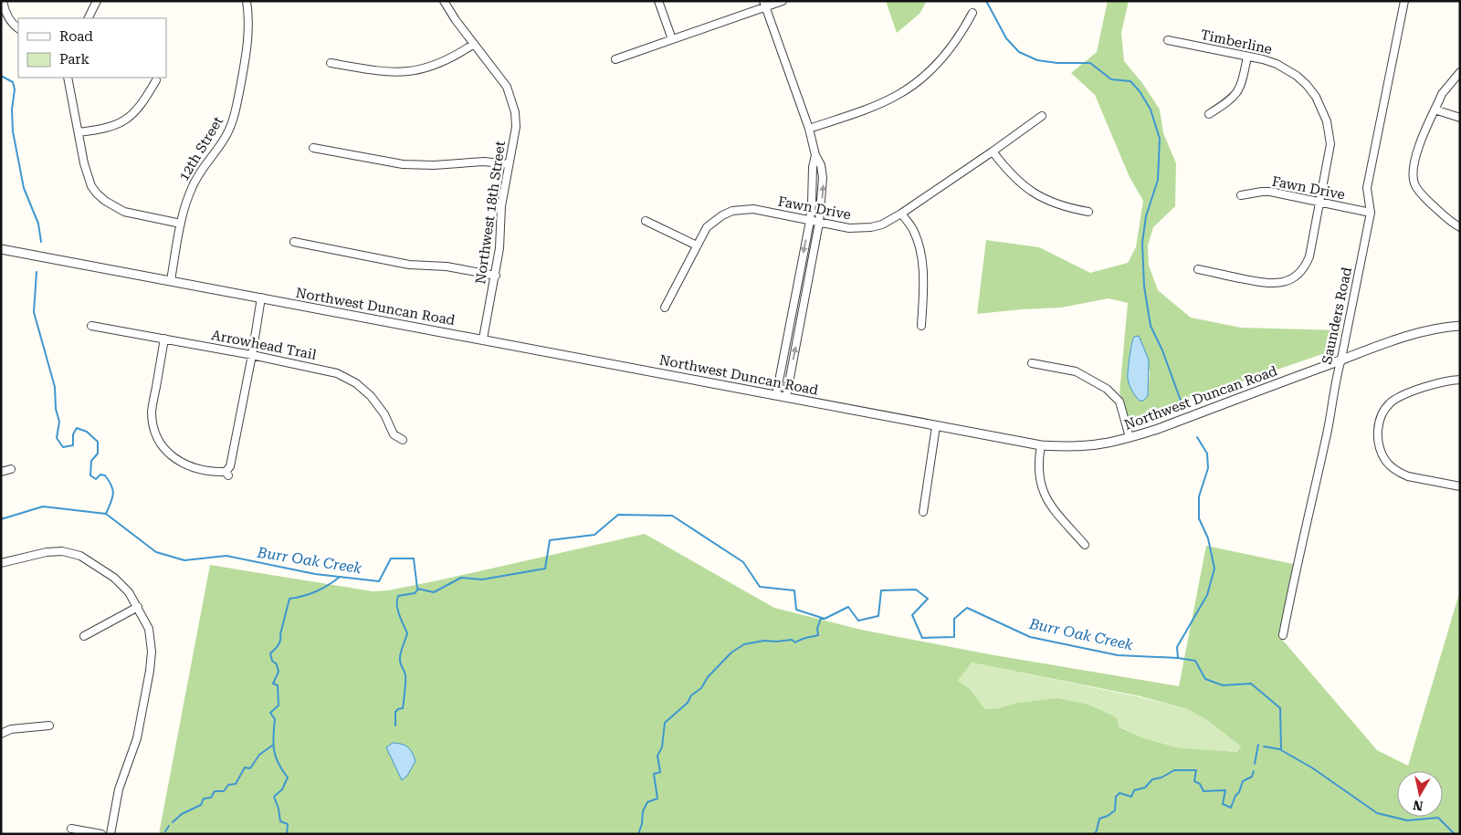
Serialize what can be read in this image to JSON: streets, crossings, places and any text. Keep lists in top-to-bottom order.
{
  "streets": {
    "street": [
      "Timberline",
      "12th Street",
      "Fawn Drive",
      "Northwest 18th Street",
      "Northwest Duncan Road",
      "Saunders Road",
      "Arrowhead Trail"
    ]
  },
  "crossings": [
    ["Timberline", "Fawn Drive"],
    ["12th Street", "Northwest Duncan Road"],
    ["Fawn Drive", "Saunders Road"],
    ["Northwest 18th Street", "Northwest Duncan Road"],
    ["Northwest Duncan Road", "Saunders Road"]
  ],
  "water": ["Burr Oak Creek"],
  "legend": ["Road", "Park"],
  "north": "bottom"
}
